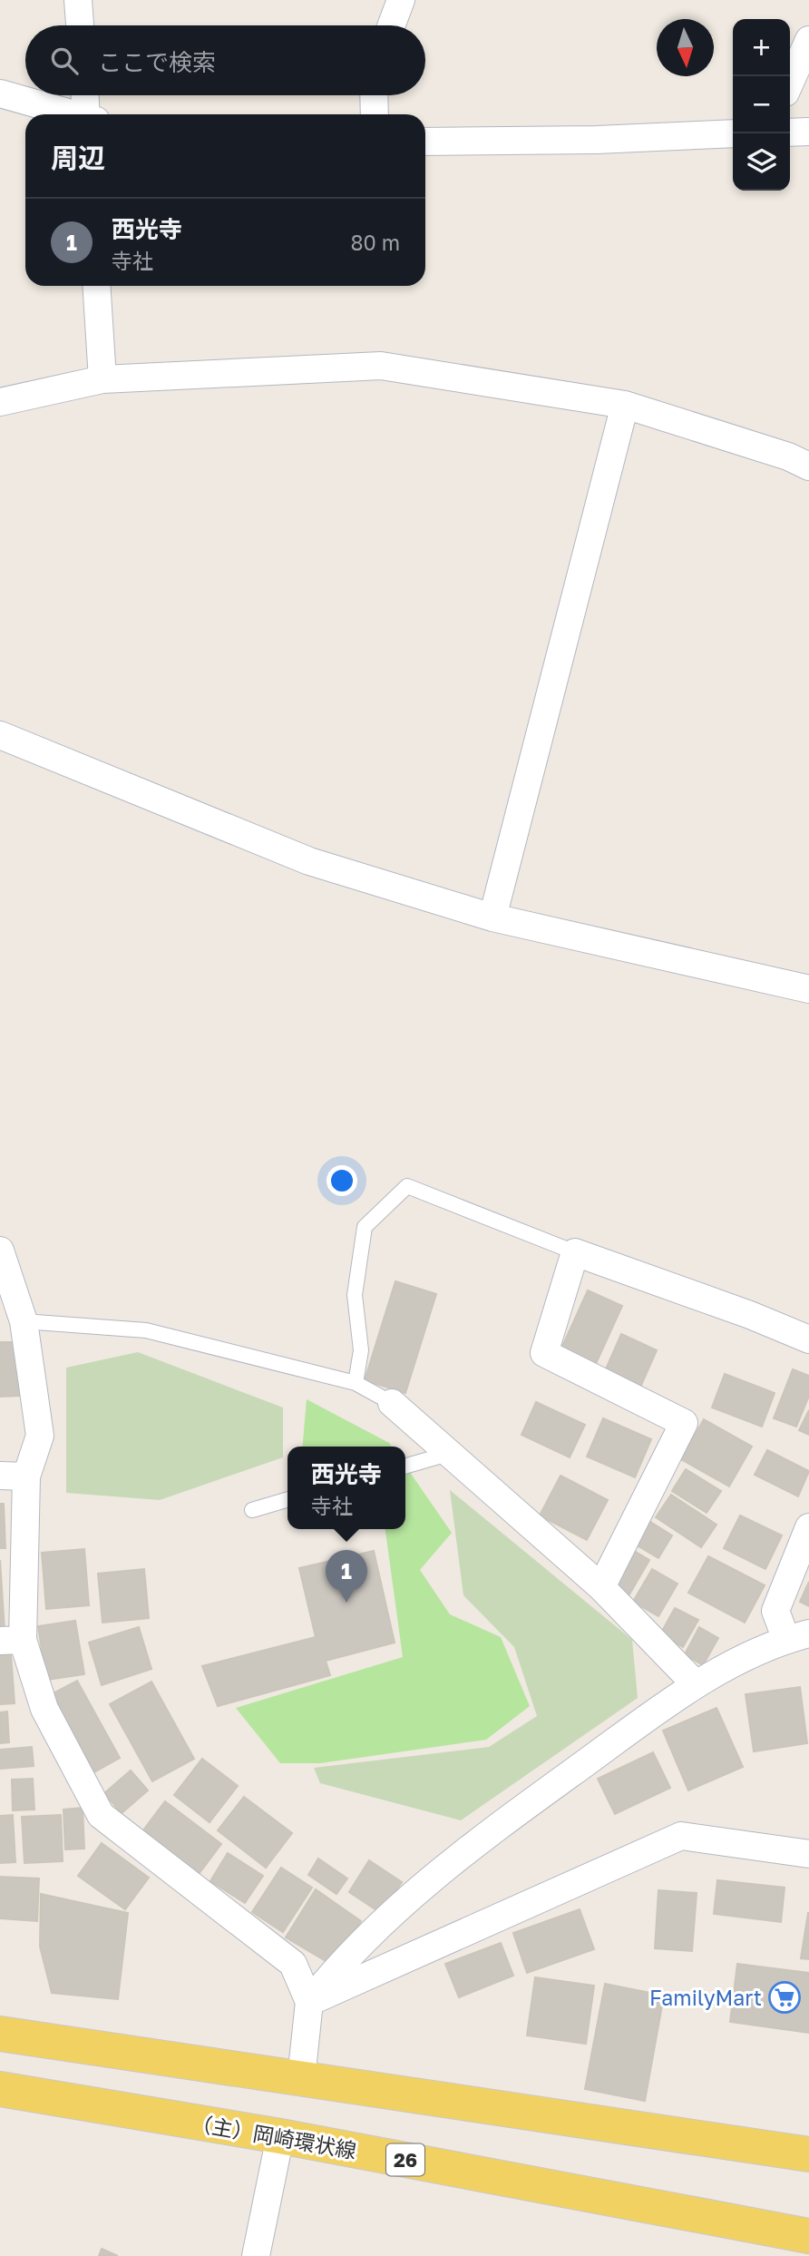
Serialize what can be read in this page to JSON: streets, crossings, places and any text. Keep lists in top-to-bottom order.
{
  "streets": {
    "main road": ["（主）岡崎環状線", "26"]
  },
  "places": {
    "supermarket": ["FamilyMart"]
  },
  "north": "bottom",
  "page": {
    "map_buttons": ["+", "−"],
    "search": "ここで検索",
    "heading": "周辺",
    "list": [
      {
        "mark": "1",
        "name": "西光寺",
        "note": "寺社",
        "value": "80 m"
      }
    ],
    "popup": ["西光寺", "寺社"],
    "pins": "1"
  }
}
